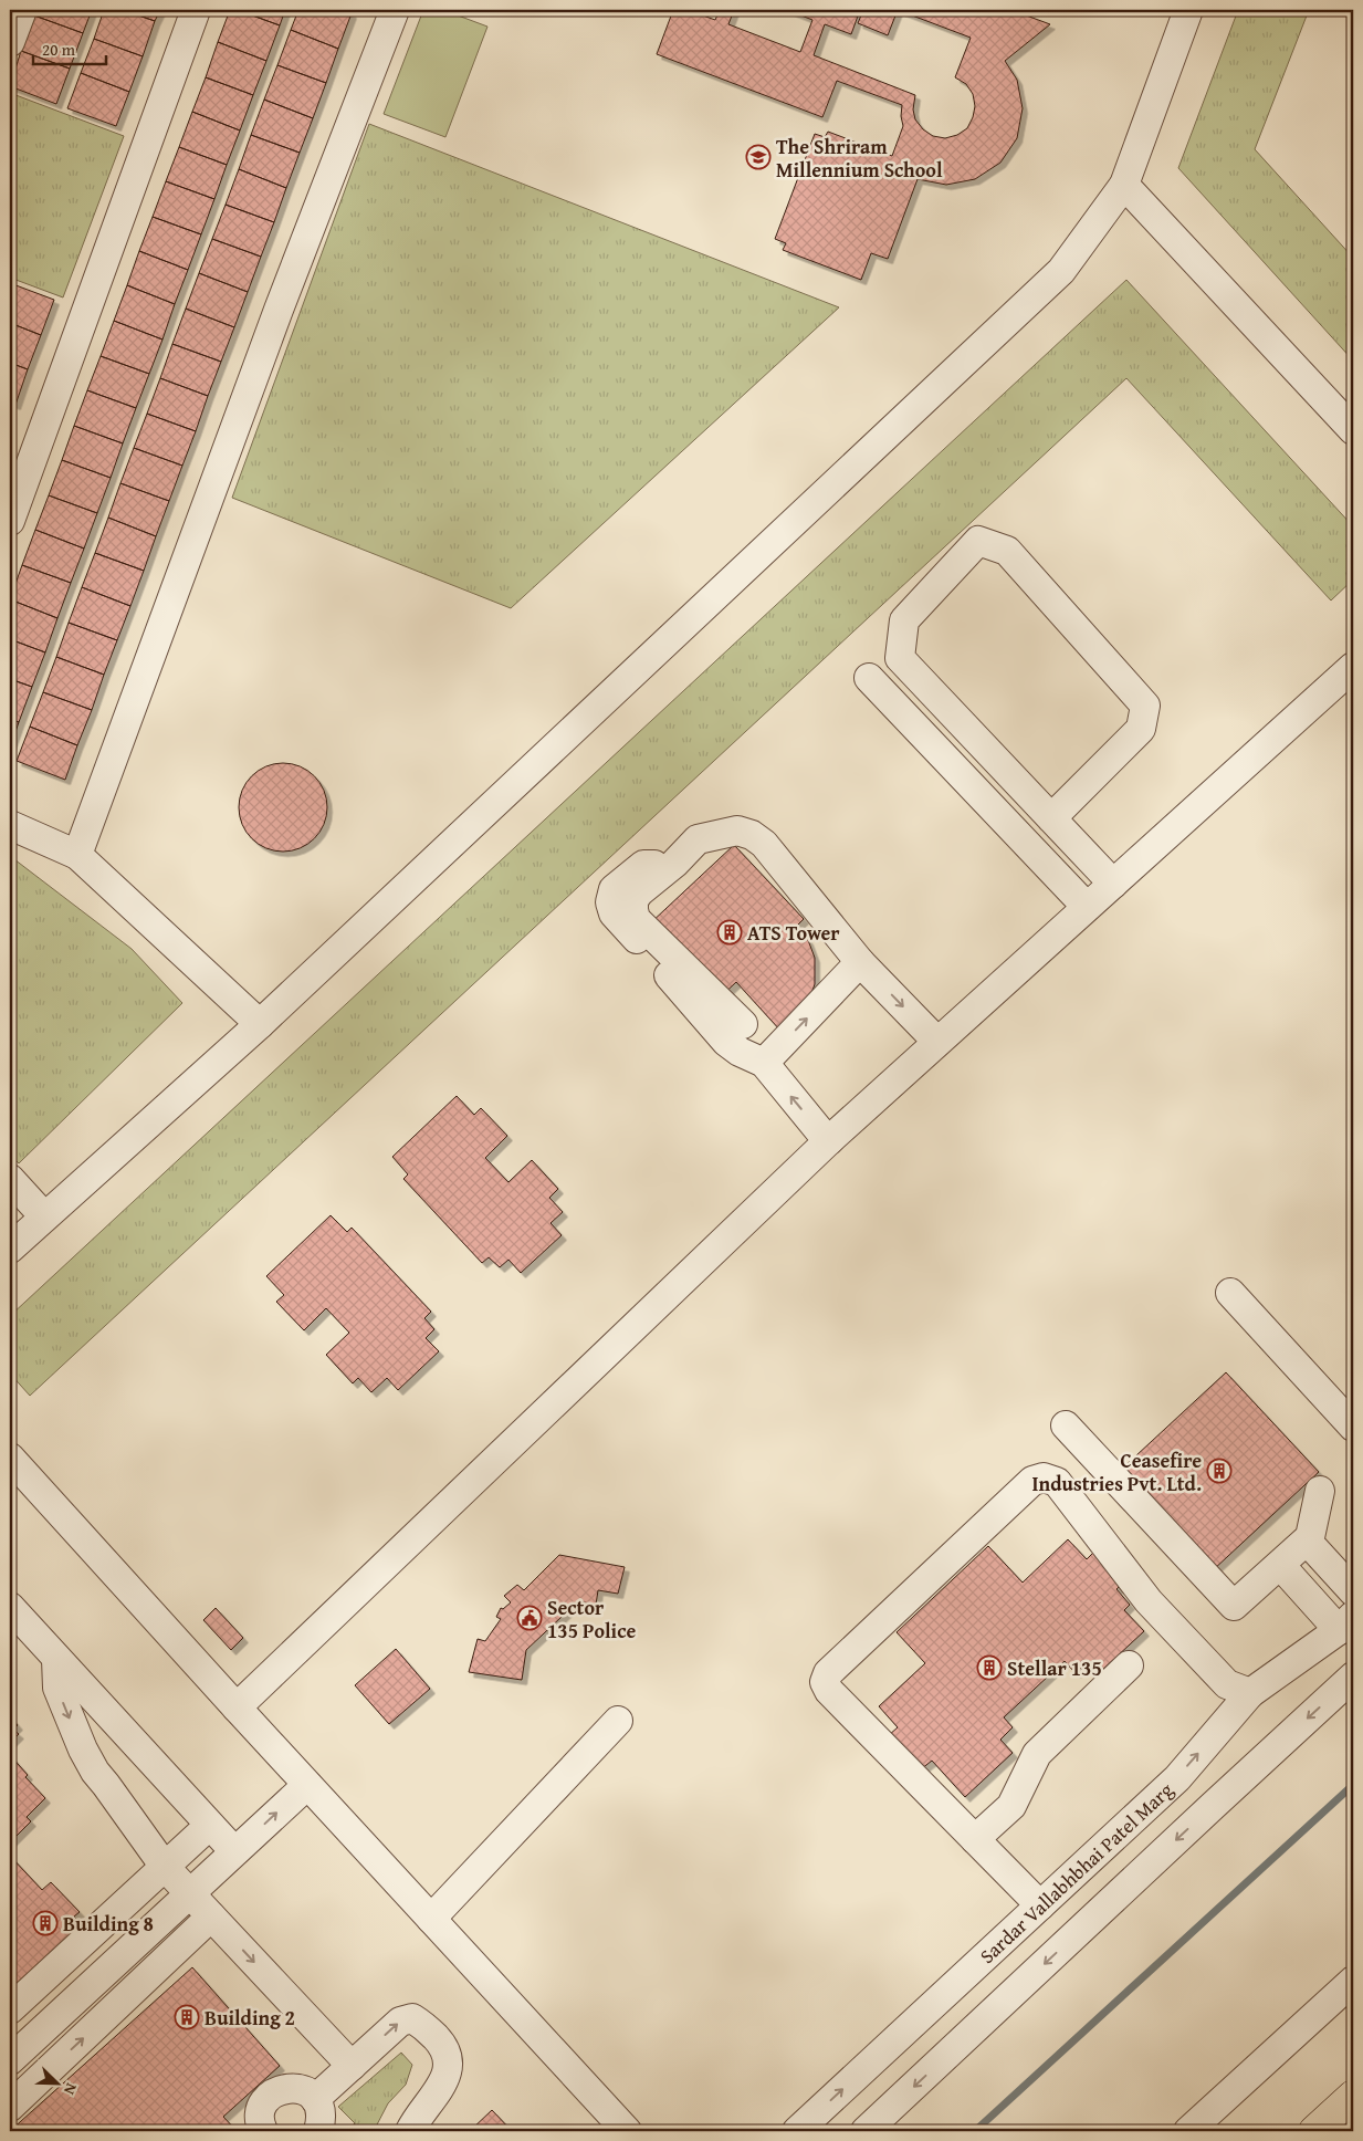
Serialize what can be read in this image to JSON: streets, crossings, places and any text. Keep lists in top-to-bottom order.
{
  "streets": {
    "street": ["Sardar Vallabhbhai Patel Marg"]
  },
  "places": {
    "school or university": ["The Shriram Millennium School"],
    "building": [
      "ATS Tower",
      "Ceasefire Industries Pvt. Ltd.",
      "Stellar 135",
      "Building 8",
      "Building 2"
    ],
    "public building": ["Sector 135 Police"]
  },
  "scale_bar": "20 m",
  "north": "bottom right"
}
